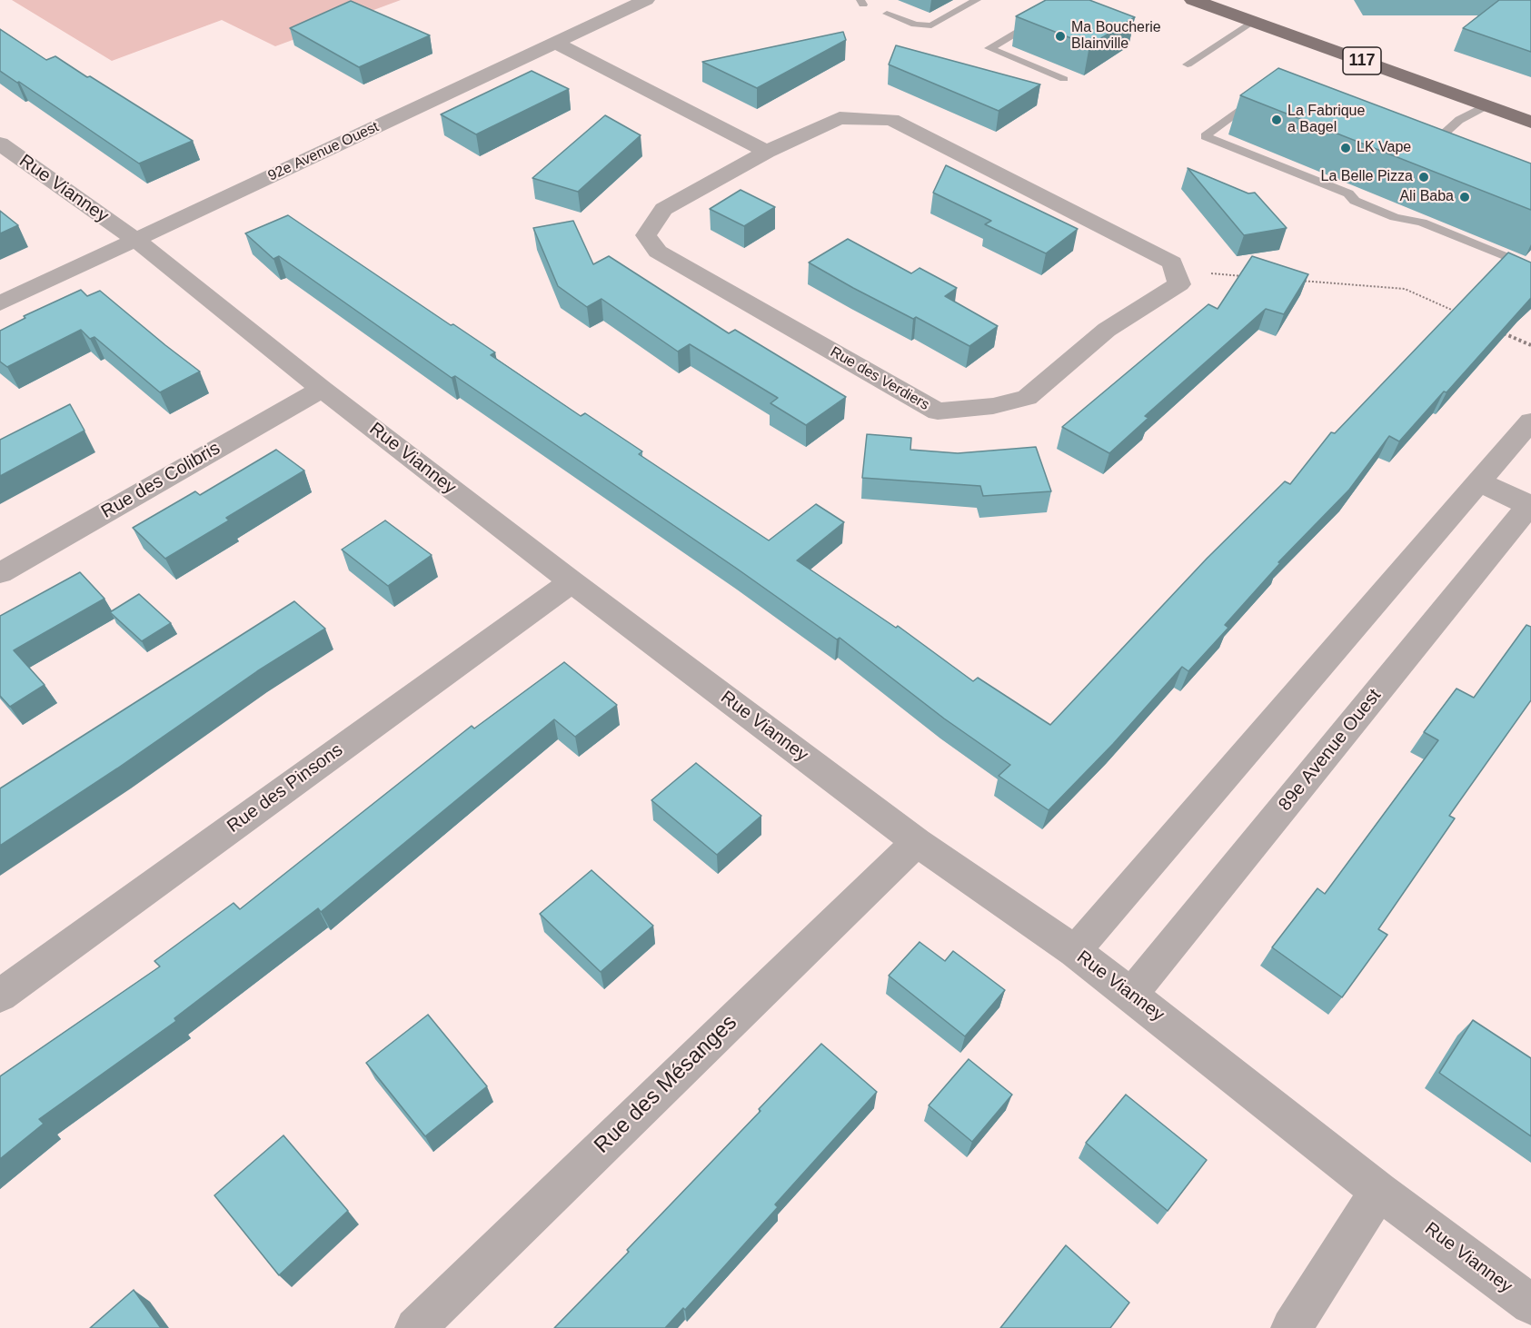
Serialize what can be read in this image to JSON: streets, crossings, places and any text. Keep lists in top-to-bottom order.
{
  "streets": {
    "main road": ["117"],
    "street": [
      "92e Avenue Ouest",
      "Rue Vianney",
      "Rue des Verdiers",
      "Rue des Colibris",
      "89e Avenue Ouest",
      "Rue des Pinsons",
      "Rue des Mésanges"
    ]
  },
  "crossings": [
    ["92e Avenue Ouest", "Rue Vianney"],
    ["Rue Vianney", "Rue des Colibris"],
    ["Rue Vianney", "89e Avenue Ouest"],
    ["Rue Vianney", "Rue des Pinsons"],
    ["Rue Vianney", "Rue des Mésanges"]
  ],
  "places": [
    "Ma Boucherie Blainville",
    "La Fabrique a Bagel",
    "LK Vape",
    "La Belle Pizza",
    "Ali Baba"
  ]
}
